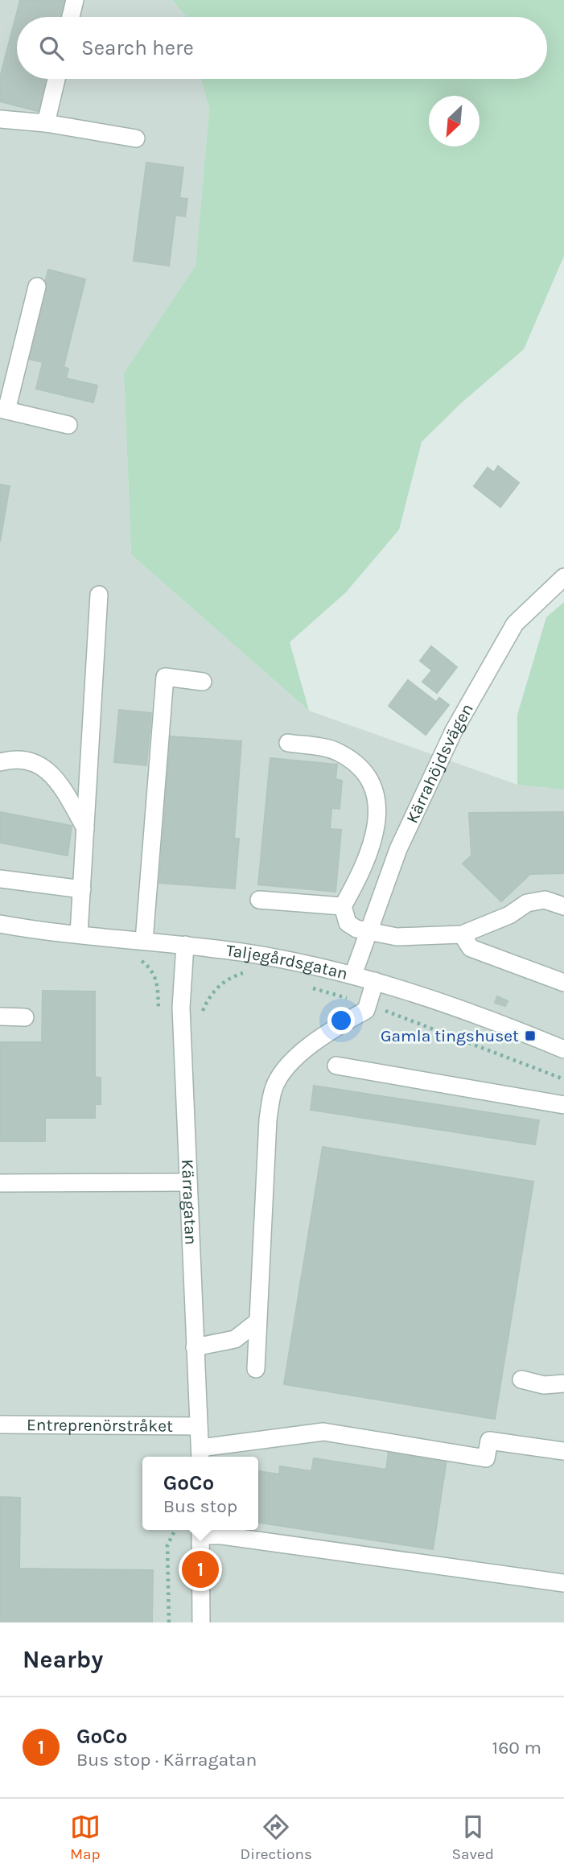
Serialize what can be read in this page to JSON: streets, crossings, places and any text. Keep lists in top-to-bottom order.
{
  "streets": {
    "street": [
      "Kärrahöjdsvägen",
      "Taljegårdsgatan",
      "Kärragatan",
      "Entreprenörstråket"
    ]
  },
  "crossings": [
    ["Kärrahöjdsvägen", "Taljegårdsgatan"],
    ["Taljegårdsgatan", "Kärragatan"],
    ["Kärragatan", "Entreprenörstråket"]
  ],
  "places": {
    "transit": ["Gamla tingshuset"]
  },
  "north": "bottom left",
  "page": {
    "search": "Search here",
    "popup": ["GoCo", "Bus stop"],
    "pins": "1",
    "heading": "Nearby",
    "list": [
      {
        "mark": "1",
        "name": "GoCo",
        "note": "Bus stop · Kärragatan",
        "value": "160 m"
      }
    ],
    "nav": ["Map", "Directions", "Saved"]
  }
}
